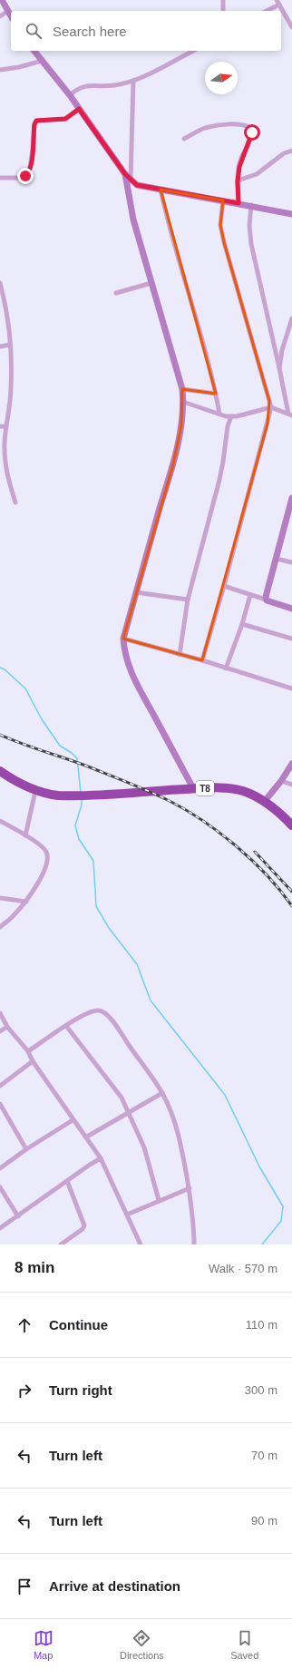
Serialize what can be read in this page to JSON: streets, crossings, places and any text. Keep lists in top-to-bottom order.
{
  "streets": {
    "highway": ["T8"]
  },
  "north": "right",
  "page": {
    "search": "Search here",
    "heading": ["8 min", "Walk · 570 m"],
    "list": [
      ["Continue", "110 m"],
      ["Turn right", "300 m"],
      ["Turn left", "70 m"],
      ["Turn left", "90 m"],
      "Arrive at destination"
    ],
    "nav": ["Map", "Directions", "Saved"]
  }
}
